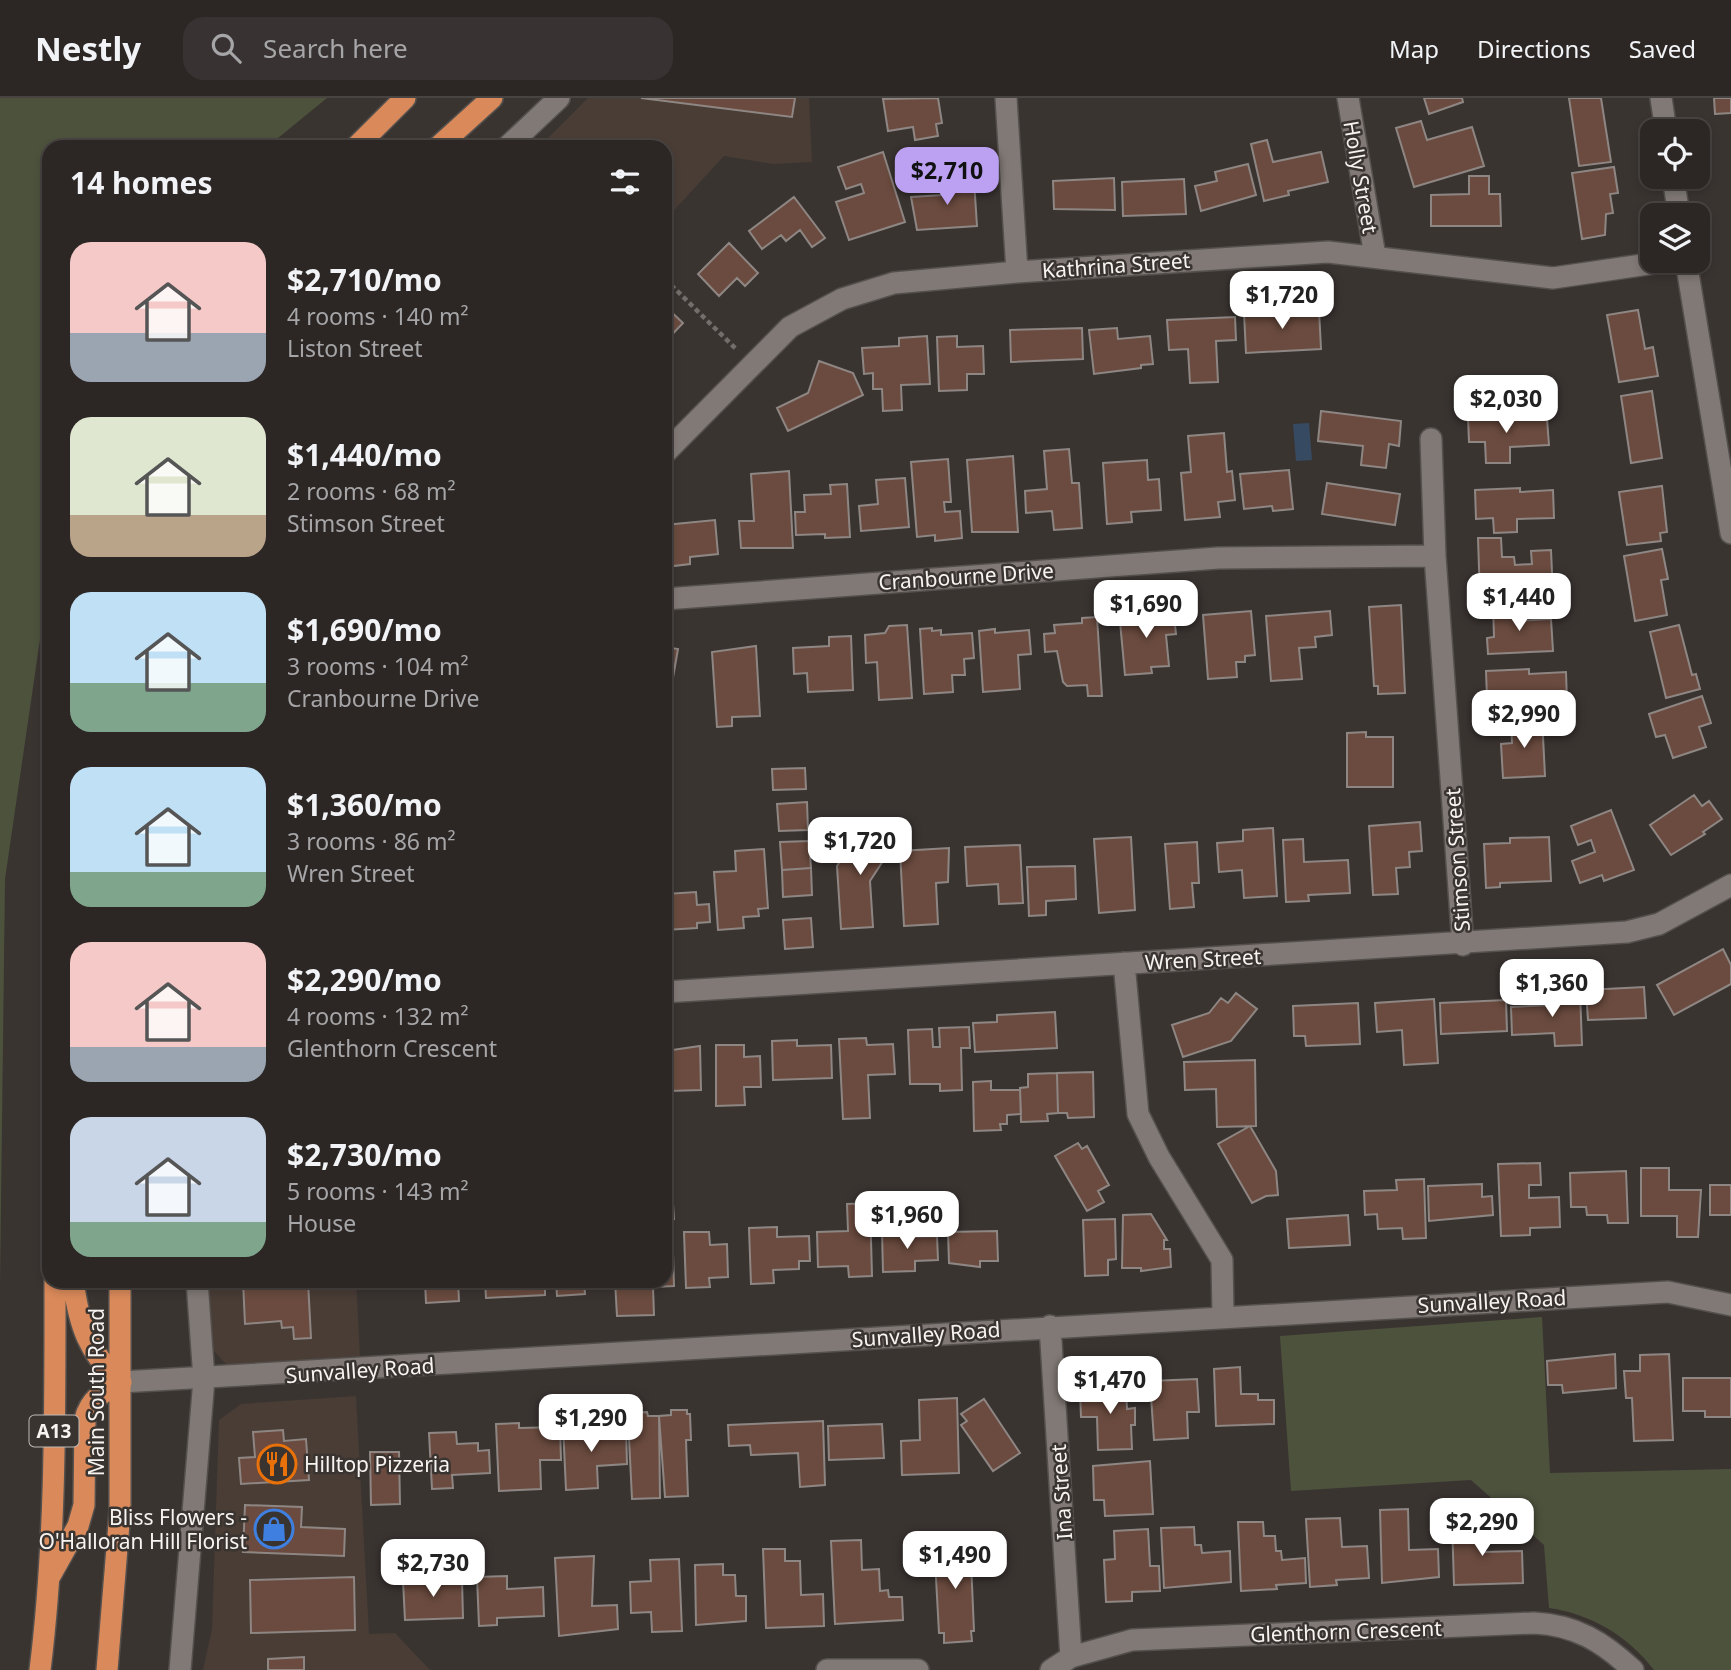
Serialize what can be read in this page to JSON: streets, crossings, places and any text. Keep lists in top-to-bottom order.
{
  "streets": {
    "highway": ["Main South Road", "A13"],
    "street": [
      "Holly Street",
      "Kathrina Street",
      "Cranbourne Drive",
      "Stimson Street",
      "Wren Street",
      "Sunvalley Road",
      "Ina Street",
      "Glenthorn Crescent"
    ]
  },
  "crossings": [
    ["Holly Street", "Kathrina Street"],
    ["Cranbourne Drive", "Stimson Street"],
    ["Stimson Street", "Wren Street"],
    ["Sunvalley Road", "Main South Road"],
    ["Sunvalley Road", "Ina Street"],
    ["Ina Street", "Glenthorn Crescent"]
  ],
  "places": {
    "restaurant": ["Hilltop Pizzeria"],
    "shop": ["Bliss Flowers - O'Halloran Hill Florist"]
  },
  "page": {
    "header": "Nestly",
    "search": "Search here",
    "nav": ["Map", "Directions", "Saved"],
    "heading": "14 homes",
    "price": [
      "$2,710",
      "$1,720",
      "$2,030",
      "$1,440",
      "$1,690",
      "$2,990",
      "$1,720",
      "$1,360",
      "$1,960",
      "$1,470",
      "$1,290",
      "$2,290",
      "$1,490",
      "$2,730"
    ],
    "list": [
      {
        "name": "$2,710/mo",
        "note": "4 rooms · 140 m² · Liston Street"
      },
      {
        "name": "$1,440/mo",
        "note": "2 rooms · 68 m² · Stimson Street"
      },
      {
        "name": "$1,690/mo",
        "note": "3 rooms · 104 m² · Cranbourne Drive"
      },
      {
        "name": "$1,360/mo",
        "note": "3 rooms · 86 m² · Wren Street"
      },
      {
        "name": "$2,290/mo",
        "note": "4 rooms · 132 m² · Glenthorn Crescent"
      },
      {
        "name": "$2,730/mo",
        "note": "5 rooms · 143 m² · House"
      }
    ]
  }
}
